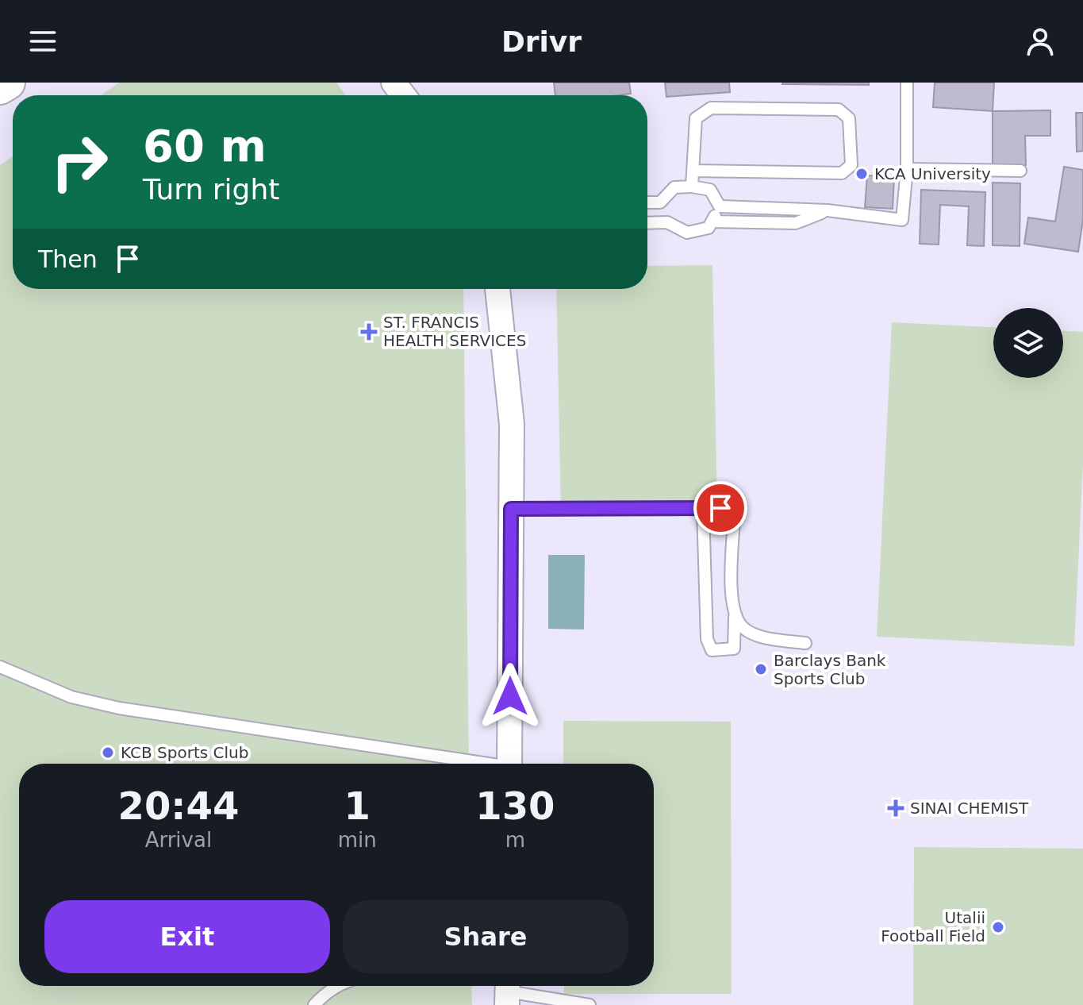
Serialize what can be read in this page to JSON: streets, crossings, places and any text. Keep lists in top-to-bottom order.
{
  "places": {
    "other": [
      "KCA University",
      "Barclays Bank Sports Club",
      "KCB Sports Club",
      "Utalii Football Field"
    ],
    "health": ["ST. FRANCIS HEALTH SERVICES", "SINAI CHEMIST"]
  },
  "page": {
    "header": "Drivr",
    "turn": ["60 m", "Turn right"],
    "then": "Then",
    "eta": [
      "20:44",
      "Arrival",
      "1",
      "min",
      "130",
      "m"
    ],
    "buttons": ["Exit", "Share"]
  }
}
